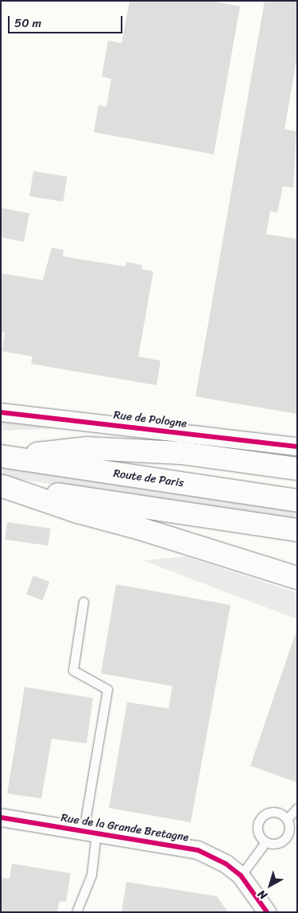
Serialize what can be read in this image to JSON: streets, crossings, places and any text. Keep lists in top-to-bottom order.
{
  "streets": {
    "main road": ["Route de Paris"],
    "street": ["Rue de Pologne", "Rue de la Grande Bretagne"]
  },
  "scale_bar": "50 m",
  "north": "bottom left"
}
